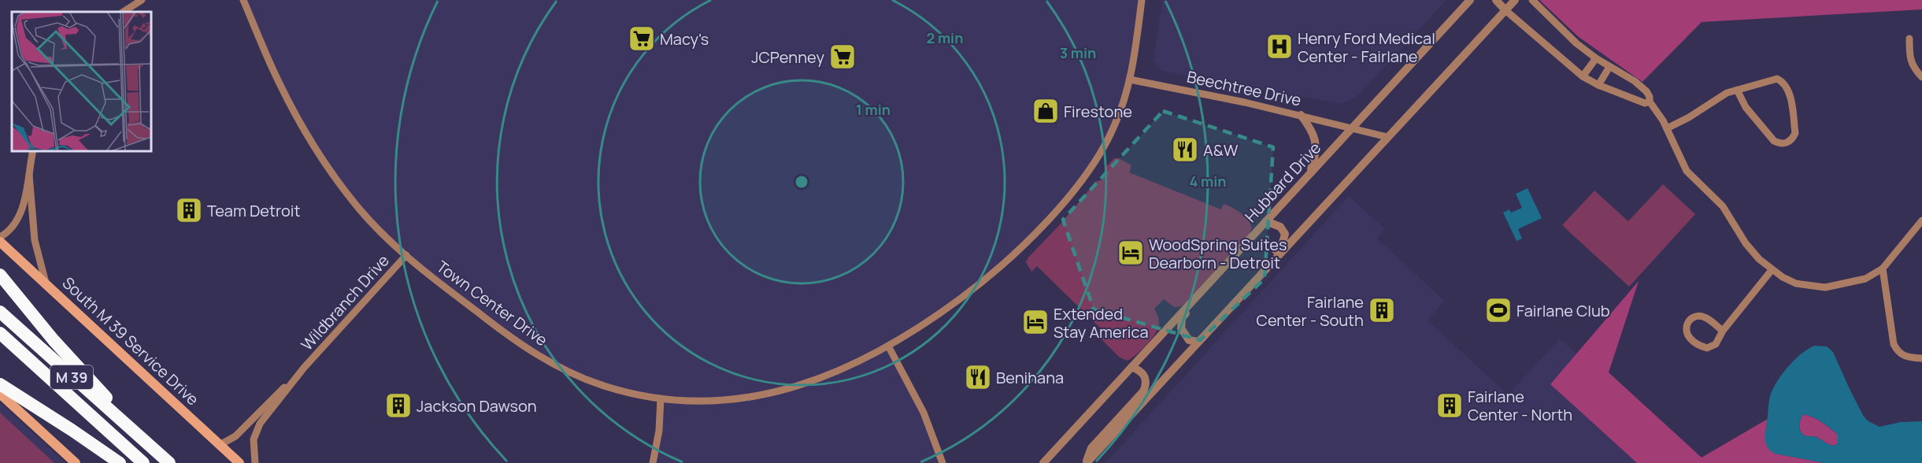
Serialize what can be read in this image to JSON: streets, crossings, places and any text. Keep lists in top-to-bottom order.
{
  "streets": {
    "highway": ["M 39"],
    "main road": ["South M 39 Service Drive"],
    "street": [
      "Beechtree Drive",
      "Hubbard Drive",
      "Wildbranch Drive",
      "Town Center Drive"
    ]
  },
  "crossings": [
    ["Beechtree Drive", "Hubbard Drive"],
    ["Beechtree Drive", "Town Center Drive"],
    ["Wildbranch Drive", "Town Center Drive"],
    ["Wildbranch Drive", "South M 39 Service Drive"]
  ],
  "places": {
    "supermarket": ["Macy's", "JCPenney"],
    "hospital": ["Henry Ford Medical Center - Fairlane"],
    "shop": ["Firestone"],
    "restaurant": ["A&W", "Benihana"],
    "building": [
      "Team Detroit",
      "Fairlane Center - South",
      "Jackson Dawson",
      "Fairlane Center - North"
    ],
    "hotel": ["WoodSpring Suites Dearborn - Detroit", "Extended Stay America"],
    "sports": ["Fairlane Club"]
  },
  "rings": [
    "2 min",
    "3 min",
    "1 min",
    "4 min"
  ]
}
